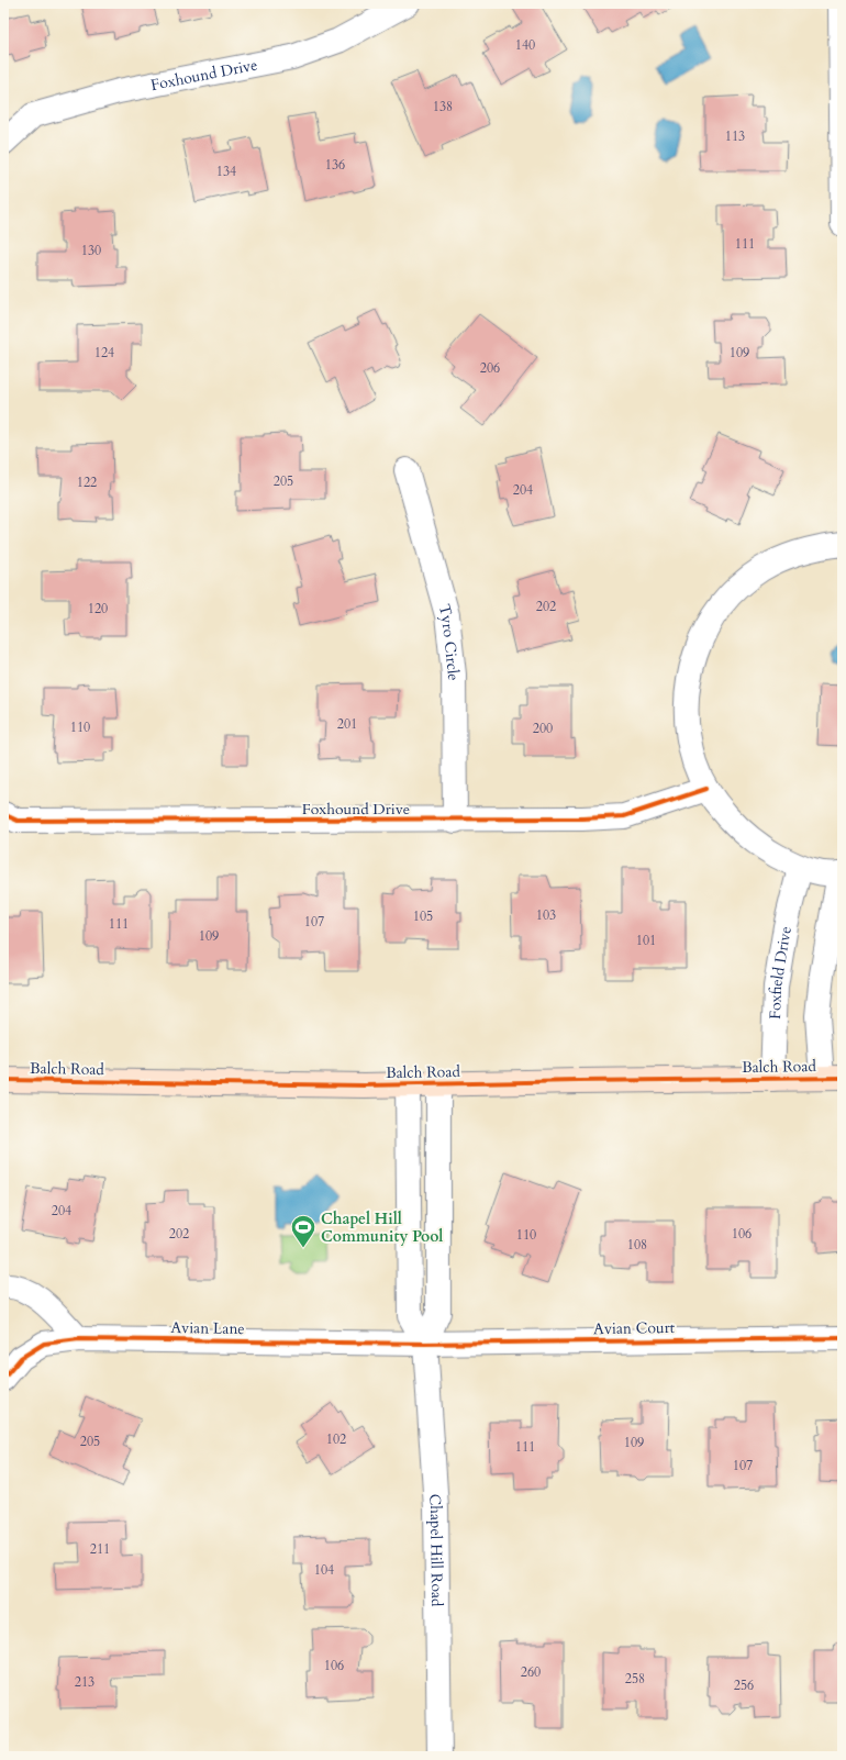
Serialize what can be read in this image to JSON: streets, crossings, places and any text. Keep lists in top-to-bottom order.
{
  "streets": {
    "street": [
      "Foxhound Drive",
      "Tyro Circle",
      "Foxfield Drive",
      "Balch Road",
      "Avian Lane",
      "Avian Court",
      "Chapel Hill Road"
    ]
  },
  "crossings": [
    ["Foxhound Drive", "Tyro Circle"],
    ["Foxfield Drive", "Balch Road"],
    ["Balch Road", "Chapel Hill Road"],
    ["Avian Lane", "Avian Court"],
    ["Avian Lane", "Chapel Hill Road"],
    ["Avian Court", "Chapel Hill Road"]
  ],
  "places": {
    "sports": ["Chapel Hill Community Pool"]
  },
  "house_numbers": [
    "140",
    "138",
    "113",
    "136",
    "134",
    "111",
    "130",
    "124",
    "109",
    "206",
    "205",
    "122",
    "204",
    "202",
    "120",
    "201",
    "110",
    "200",
    "103",
    "105",
    "107",
    "111",
    "109",
    "101",
    "204",
    "202",
    "106",
    "110",
    "108",
    "102",
    "205",
    "109",
    "111",
    "107",
    "211",
    "104",
    "106",
    "260",
    "258",
    "213",
    "256"
  ]
}
